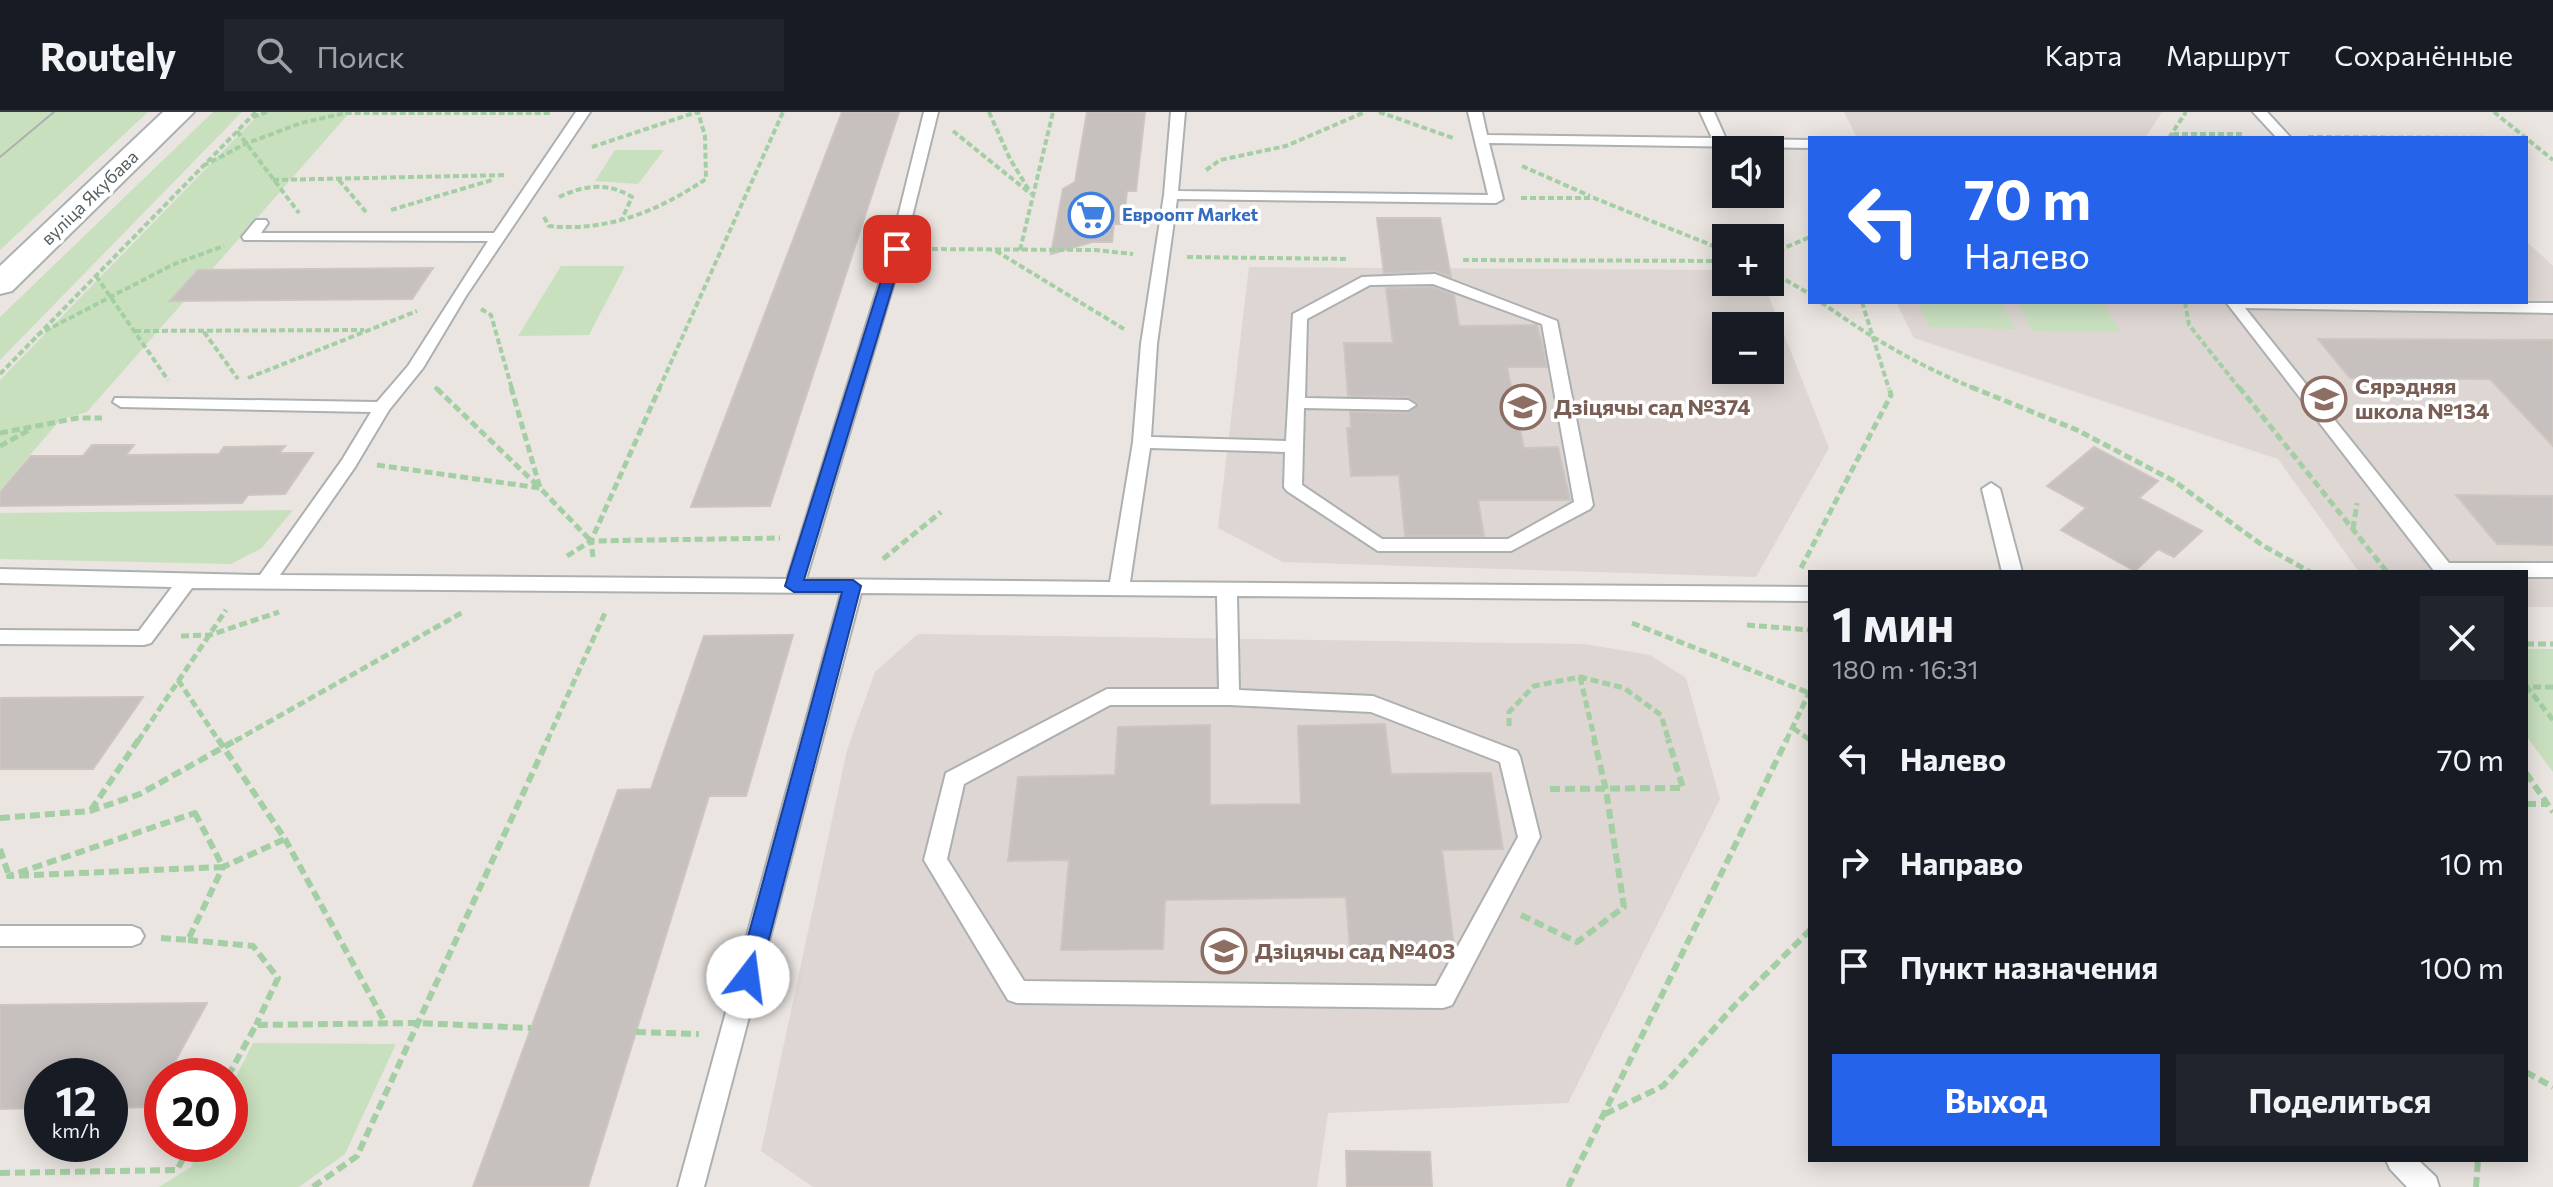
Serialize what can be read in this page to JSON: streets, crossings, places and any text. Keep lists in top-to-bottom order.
{
  "streets": {
    "main road": ["вуліца Якубава"]
  },
  "places": {
    "supermarket": ["Евроопт Market"],
    "school or university": ["Сярэдняя школа №134", "Дзіцячы сад №374", "Дзіцячы сад №403"]
  },
  "page": {
    "header": "Routely",
    "search": "Поиск",
    "nav": ["Карта", "Маршрут", "Сохранённые"],
    "map_buttons": ["+", "−"],
    "turn": ["70 m", "Налево"],
    "heading": ["1 мин", "180 m · 16:31"],
    "list": [
      {
        "name": "Налево",
        "value": "70 m"
      },
      {
        "name": "Направо",
        "value": "10 m"
      },
      {
        "name": "Пункт назначения",
        "value": "100 m"
      }
    ],
    "buttons": ["Выход", "Поделиться"],
    "speed": "12 km/h",
    "limit": "20"
  }
}
